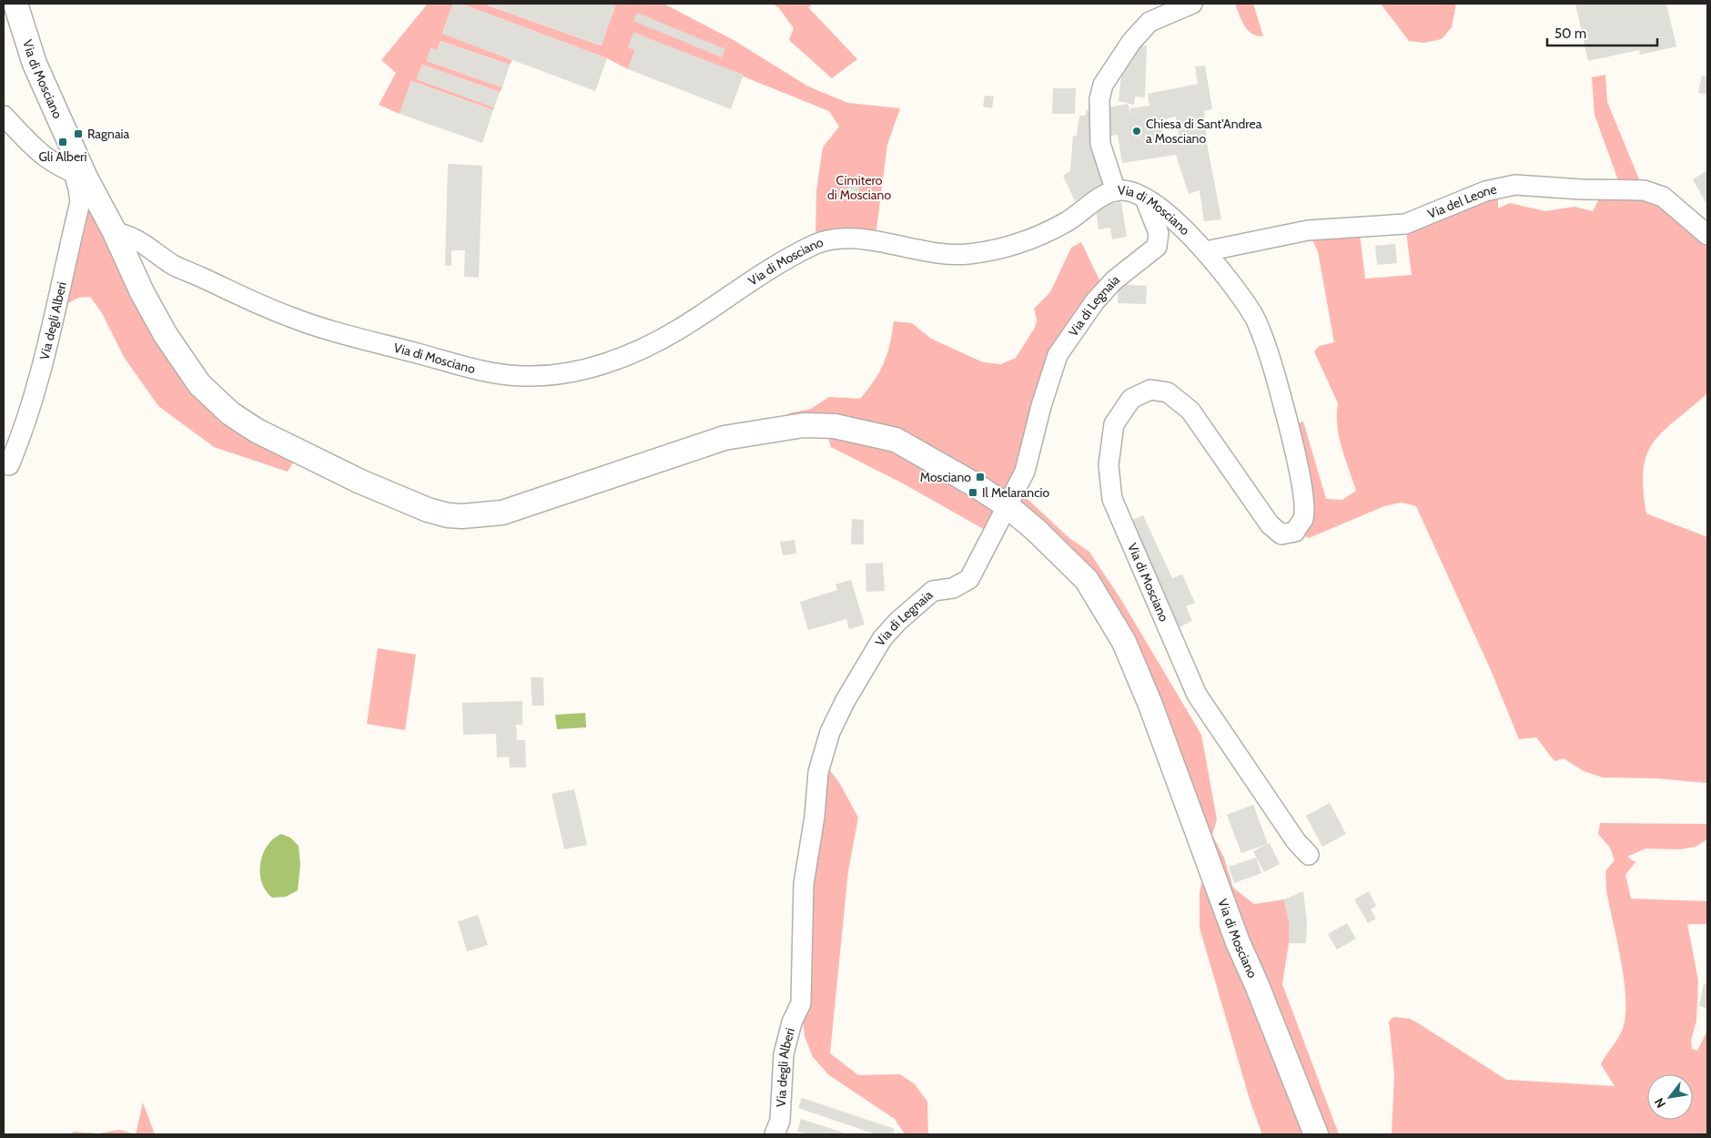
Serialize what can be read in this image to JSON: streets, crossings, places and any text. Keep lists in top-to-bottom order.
{
  "streets": {
    "main road": ["Via di Mosciano"],
    "street": ["Via del Leone", "Via di Legnaia", "Via degli Alberi"]
  },
  "crossings": [
    ["Via di Mosciano", "Via del Leone"],
    ["Via di Mosciano", "Via di Legnaia"],
    ["Via di Mosciano", "Via degli Alberi"],
    ["Via di Legnaia", "Via degli Alberi"]
  ],
  "parks": ["Cimitero di Mosciano"],
  "places": {
    "other": ["Chiesa di Sant'Andrea a Mosciano"],
    "transit": [
      "Ragnaia",
      "Gli Alberi",
      "Mosciano",
      "Il Melarancio"
    ]
  },
  "scale_bar": "50 m",
  "north": "bottom left"
}
